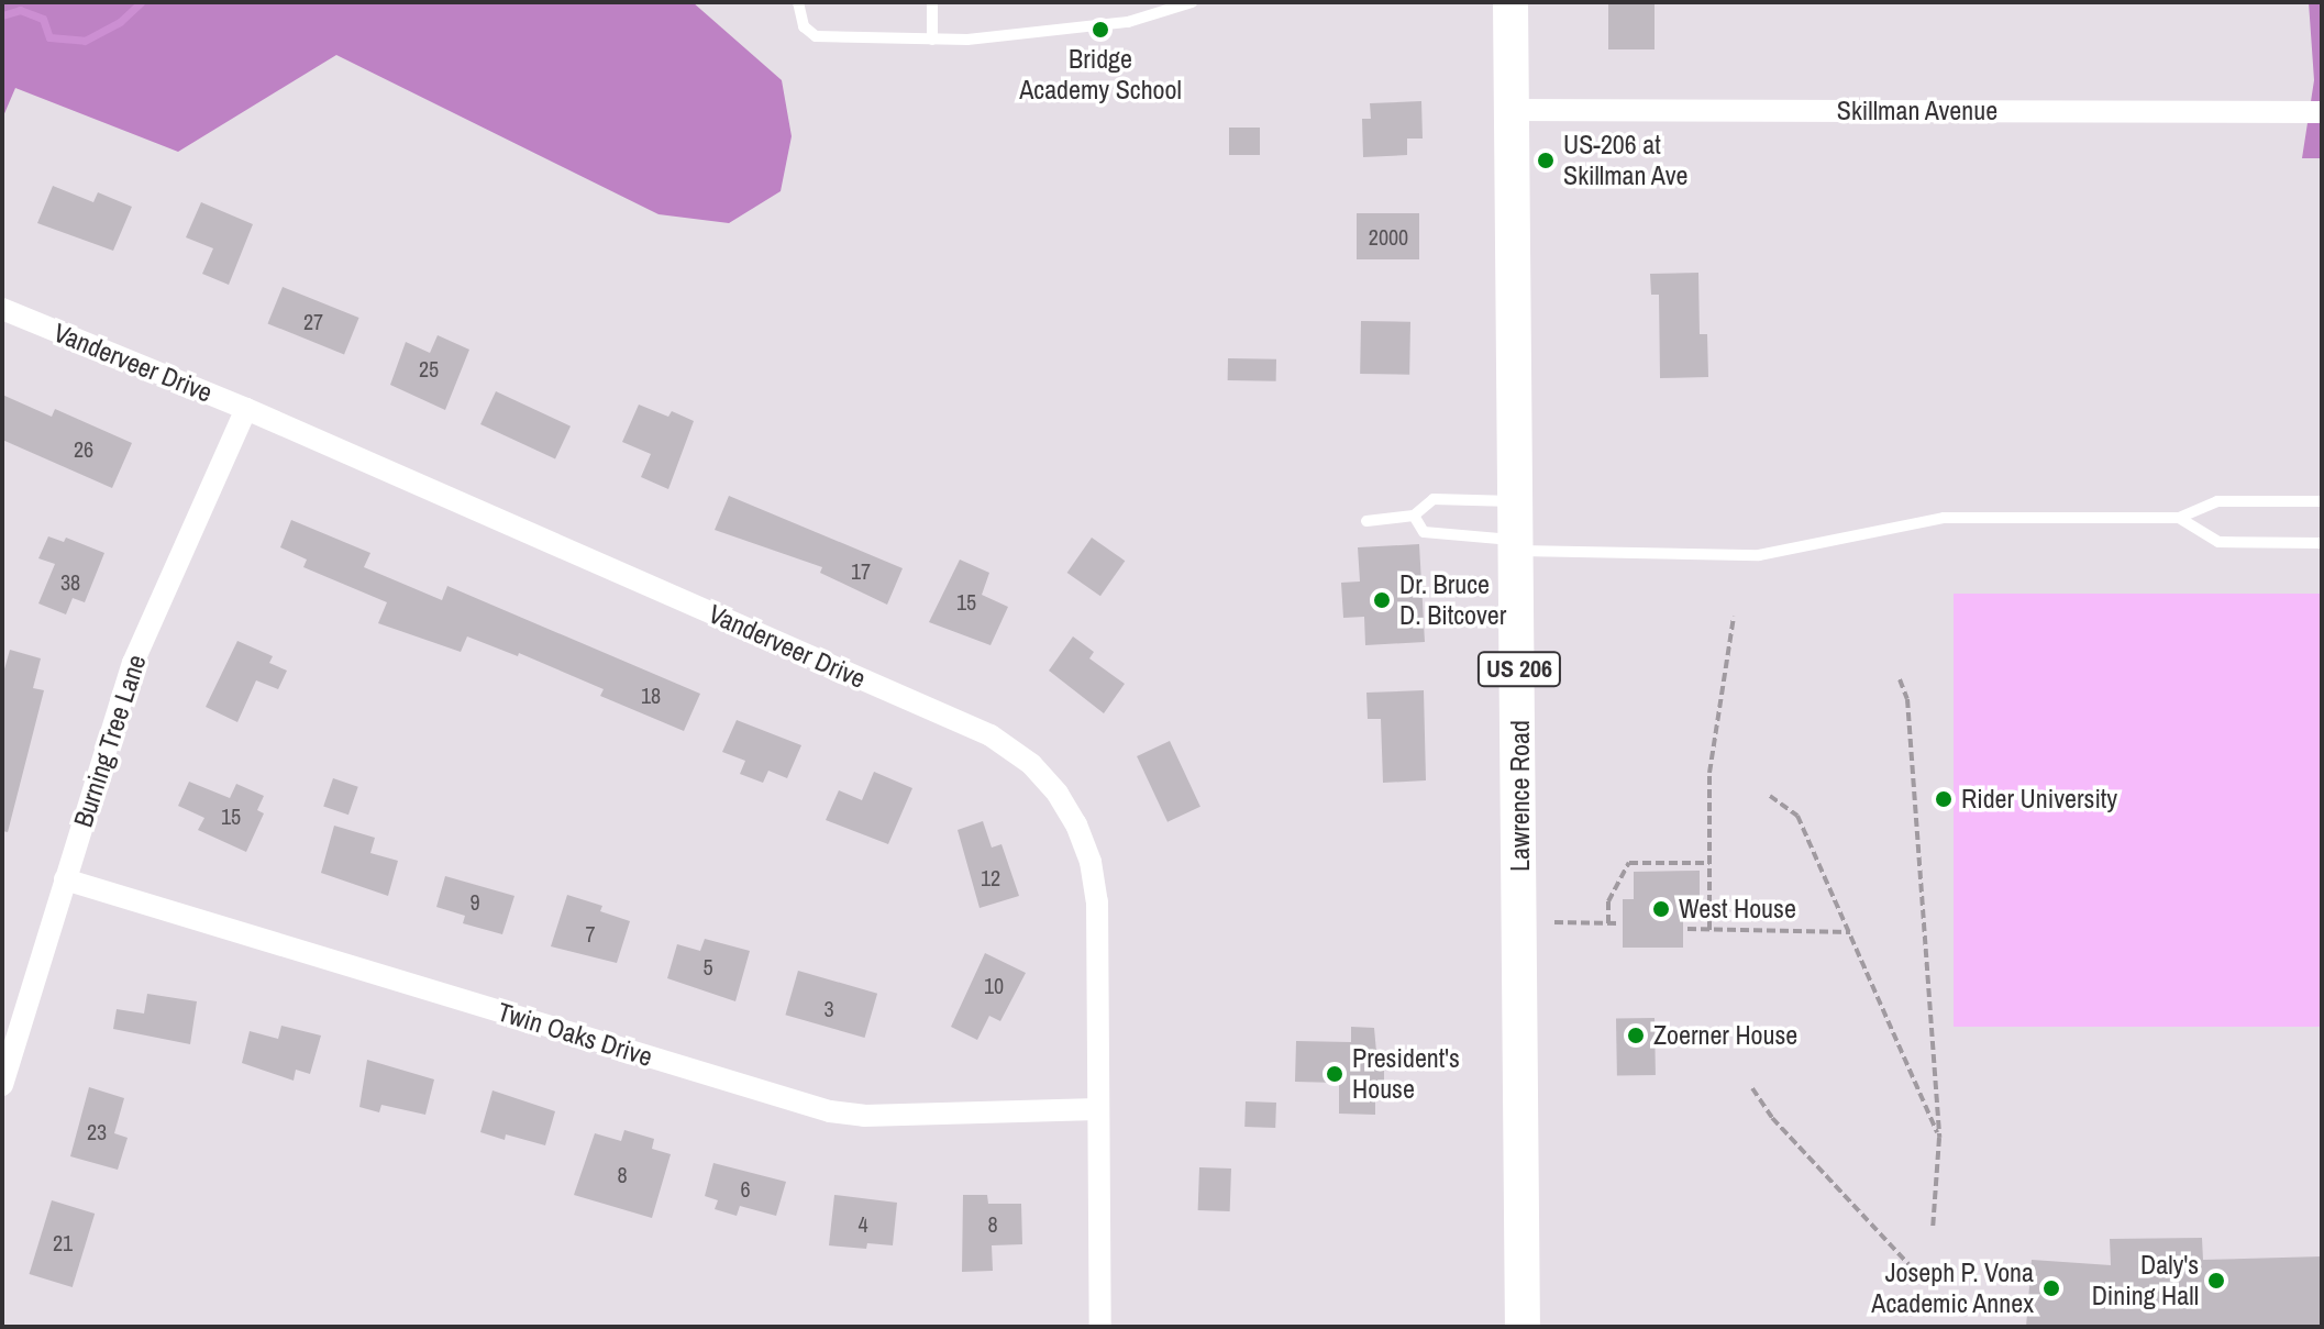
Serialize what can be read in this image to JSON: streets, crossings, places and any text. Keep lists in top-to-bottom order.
{
  "streets": {
    "main road": ["US 206", "Lawrence Road"],
    "street": [
      "Skillman Avenue",
      "Vanderveer Drive",
      "Burning Tree Lane",
      "Twin Oaks Drive"
    ]
  },
  "crossings": [
    ["Skillman Avenue", "Lawrence Road"],
    ["Vanderveer Drive", "Burning Tree Lane"],
    ["Vanderveer Drive", "Twin Oaks Drive"],
    ["Burning Tree Lane", "Twin Oaks Drive"]
  ],
  "places": [
    "Bridge Academy School",
    "US-206 at Skillman Ave",
    "Dr. Bruce D. Bitcover",
    "Rider University",
    "West House",
    "Zoerner House",
    "President's House",
    "Daly's Dining Hall",
    "Joseph P. Vona Academic Annex"
  ],
  "house_numbers": [
    "2000",
    "27",
    "25",
    "26",
    "17",
    "38",
    "15",
    "18",
    "15",
    "12",
    "9",
    "7",
    "5",
    "10",
    "3",
    "23",
    "8",
    "6",
    "4",
    "8",
    "21"
  ]
}
